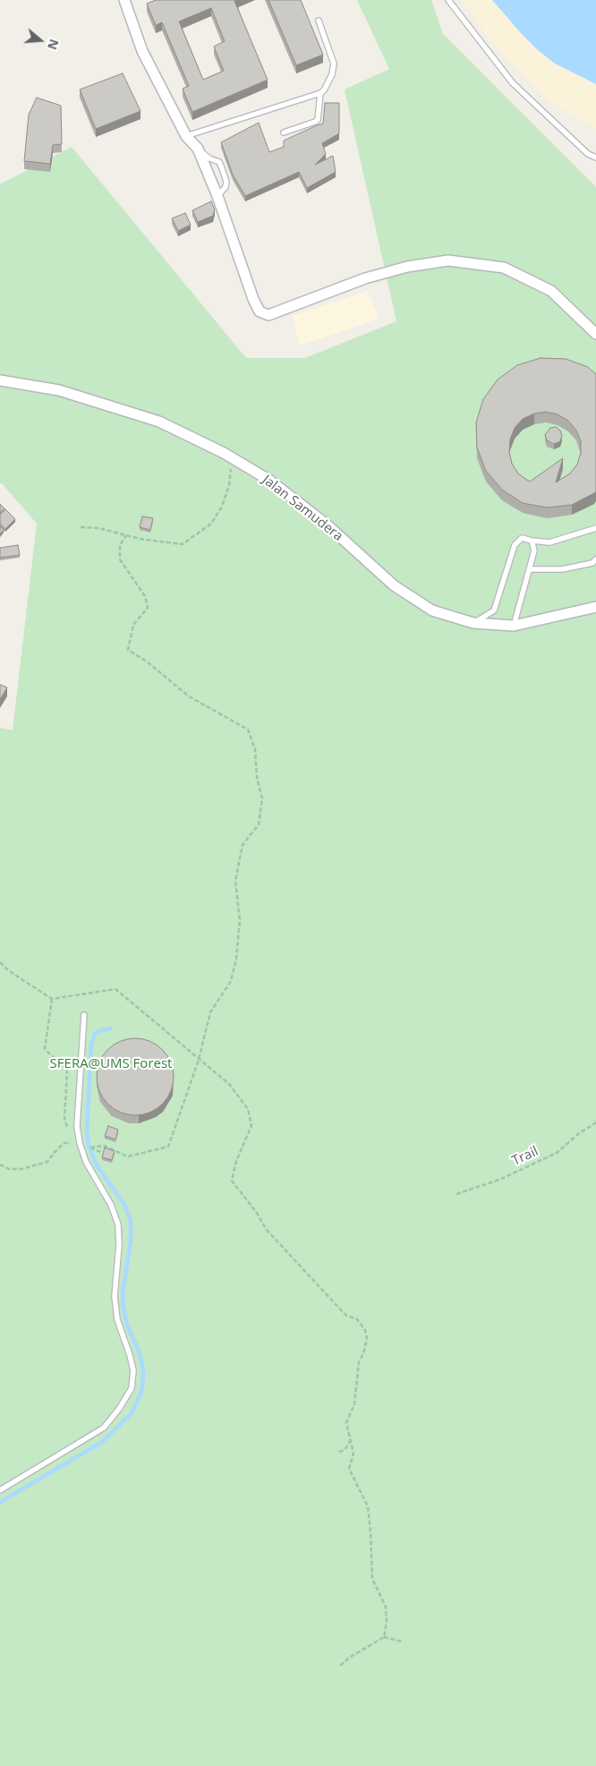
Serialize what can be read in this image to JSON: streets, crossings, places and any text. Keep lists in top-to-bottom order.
{
  "streets": {
    "street": ["Jalan Samudera"],
    "path": ["Trail"]
  },
  "parks": ["SFERA@UMS Forest"],
  "north": "right"
}
